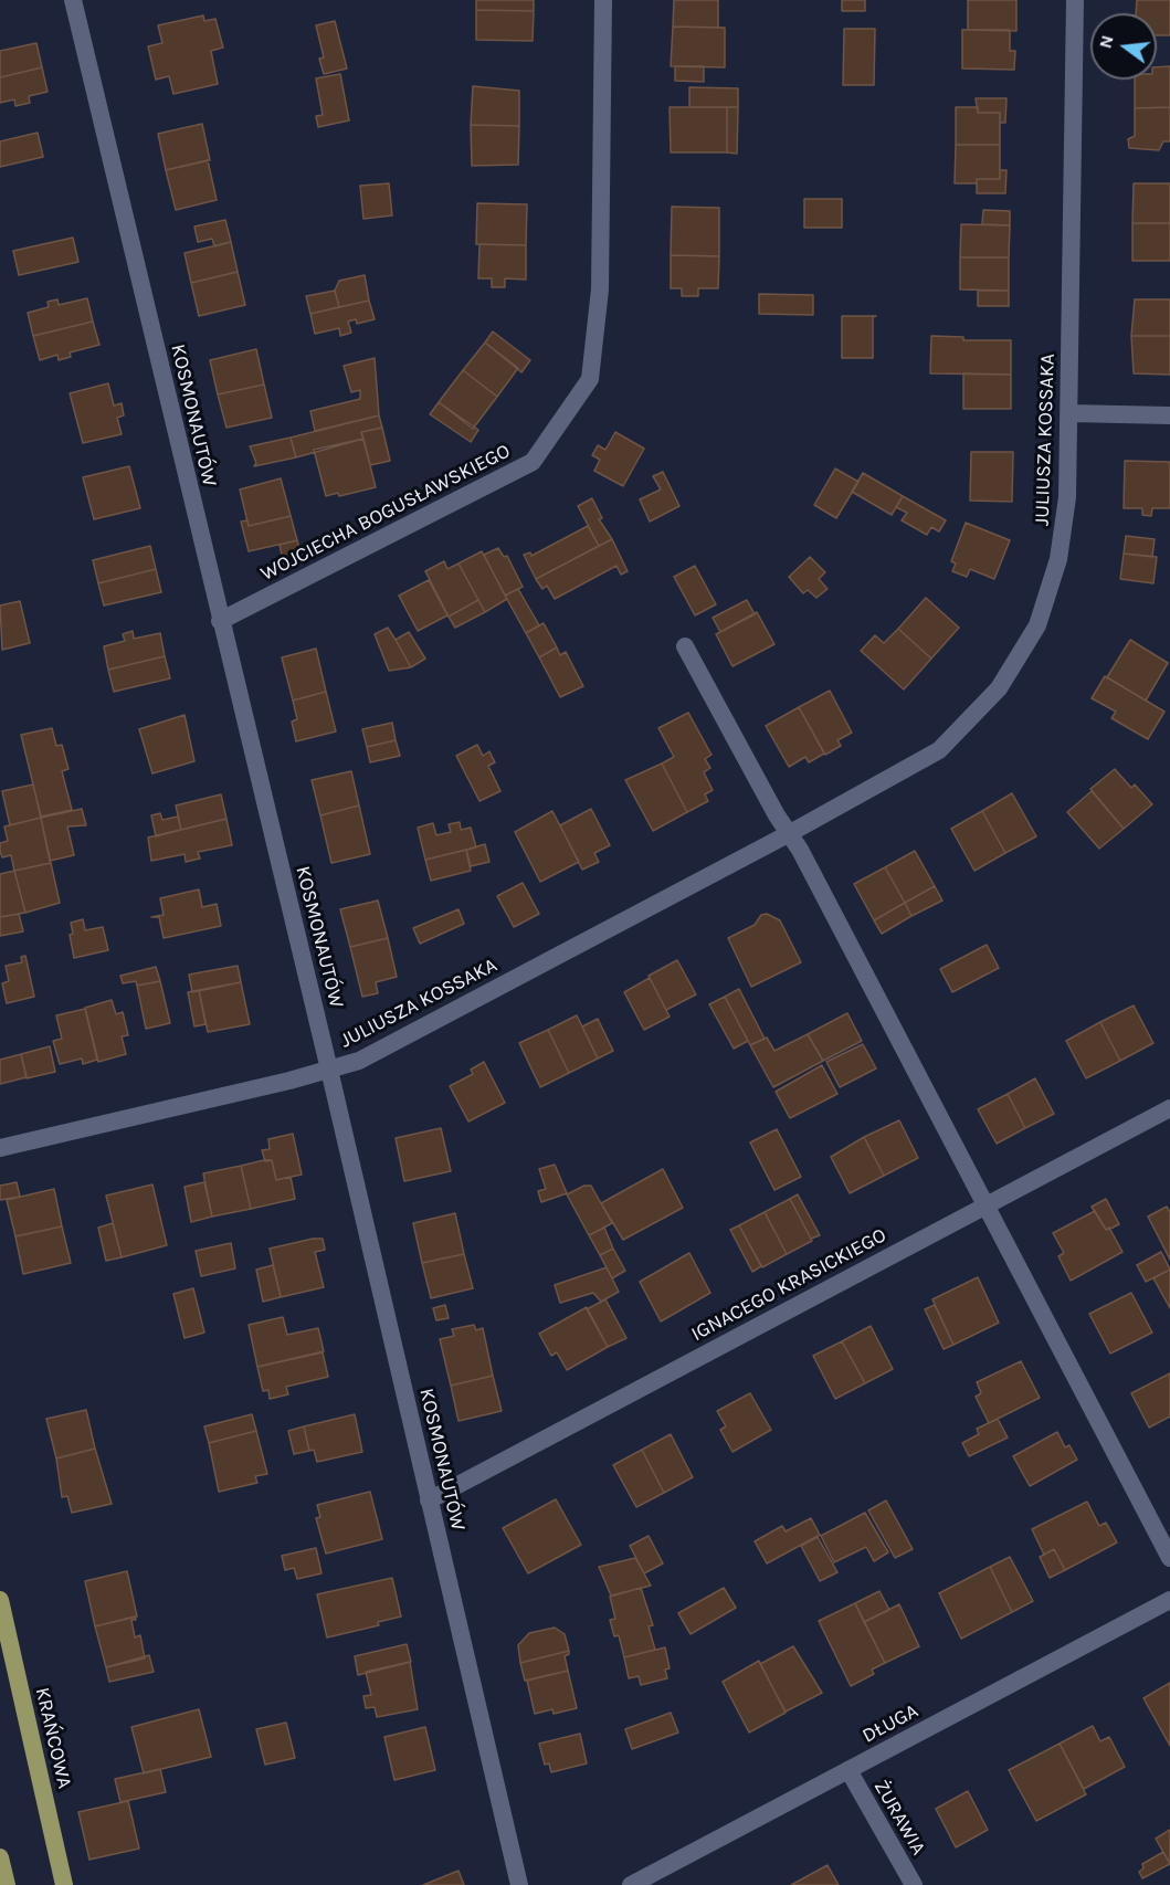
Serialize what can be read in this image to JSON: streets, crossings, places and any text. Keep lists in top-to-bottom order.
{
  "streets": {
    "main road": ["KRAŃCOWA"],
    "street": [
      "KOSMONAUTÓW",
      "JULIUSZA KOSSAKA",
      "WOJCIECHA BOGUSŁAWSKIEGO",
      "IGNACEGO KRASICKIEGO",
      "DŁUGA",
      "ŻURAWIA"
    ]
  },
  "crossings": [
    ["KOSMONAUTÓW", "JULIUSZA KOSSAKA"],
    ["KOSMONAUTÓW", "WOJCIECHA BOGUSŁAWSKIEGO"],
    ["KOSMONAUTÓW", "IGNACEGO KRASICKIEGO"],
    ["DŁUGA", "ŻURAWIA"]
  ],
  "north": "left"
}
